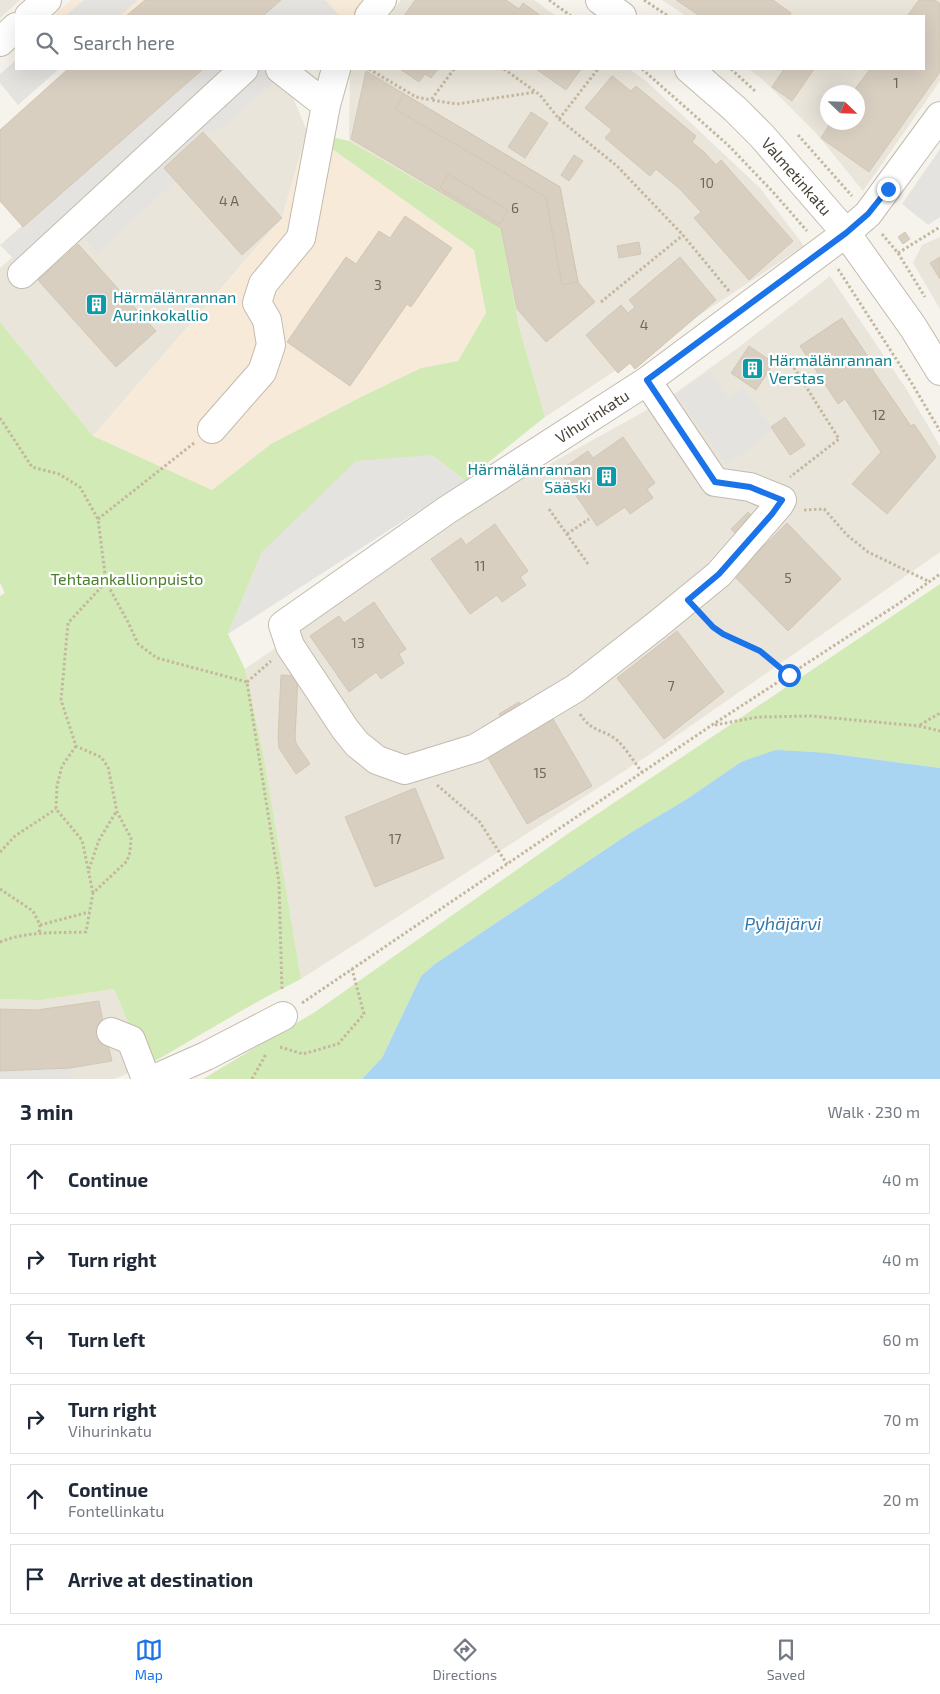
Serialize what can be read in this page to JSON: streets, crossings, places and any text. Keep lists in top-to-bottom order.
{
  "streets": {
    "street": ["Valmetinkatu", "Vihurinkatu"]
  },
  "crossings": [
    ["Valmetinkatu", "Vihurinkatu"]
  ],
  "water": ["Pyhäjärvi"],
  "parks": ["Tehtaankallionpuisto"],
  "places": {
    "building": ["Härmälänrannan Aurinkokallio", "Härmälänrannan Verstas", "Härmälänrannan Sääski"]
  },
  "house_numbers": [
    "1",
    "10",
    "4 A",
    "6",
    "3",
    "4",
    "12",
    "11",
    "5",
    "13",
    "7",
    "15",
    "17"
  ],
  "north": "bottom right",
  "page": {
    "search": "Search here",
    "heading": ["3 min", "Walk · 230 m"],
    "list": [
      ["Continue", "40 m"],
      ["Turn right", "40 m"],
      ["Turn left", "60 m"],
      ["Turn right", "Vihurinkatu", "70 m"],
      ["Continue", "Fontellinkatu", "20 m"],
      "Arrive at destination"
    ],
    "nav": ["Map", "Directions", "Saved"]
  }
}
